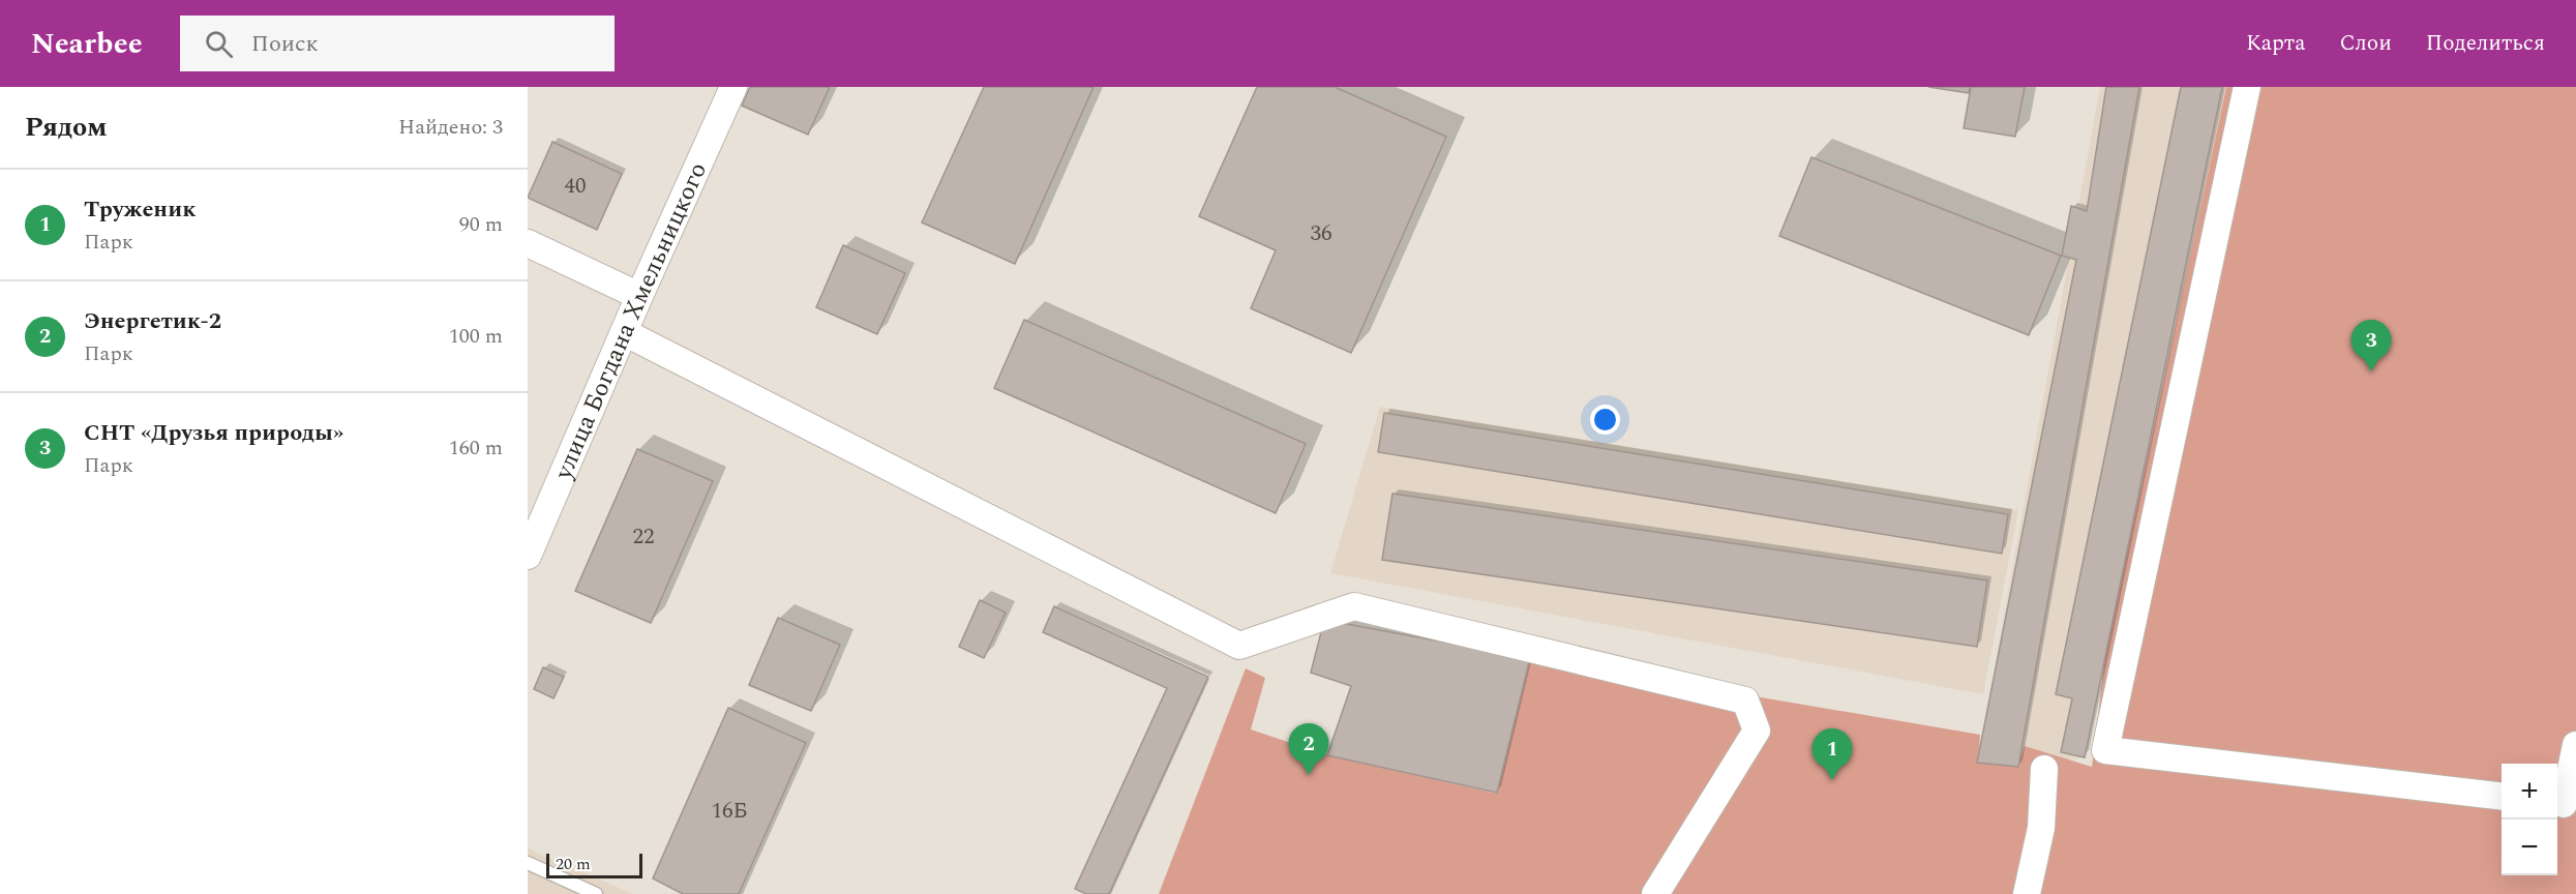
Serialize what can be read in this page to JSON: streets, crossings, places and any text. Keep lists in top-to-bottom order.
{
  "streets": {
    "street": ["улица Богдана Хмельницкого"]
  },
  "house_numbers": [
    "40",
    "36",
    "22",
    "16Б"
  ],
  "scale_bar": "20 m",
  "page": {
    "header": "Nearbee",
    "search": "Поиск",
    "nav": ["Карта", "Слои", "Поделиться"],
    "heading": ["Рядом", "Найдено: 3"],
    "list": [
      {
        "mark": "1",
        "name": "Труженик",
        "note": "Парк",
        "value": "90 m"
      },
      {
        "mark": "2",
        "name": "Энергетик-2",
        "note": "Парк",
        "value": "100 m"
      },
      {
        "mark": "3",
        "name": "СНТ «Друзья природы»",
        "note": "Парк",
        "value": "160 m"
      }
    ],
    "pins": ["3", "2", "1"],
    "map_buttons": ["+", "−"],
    "scale": "20 m"
  }
}
